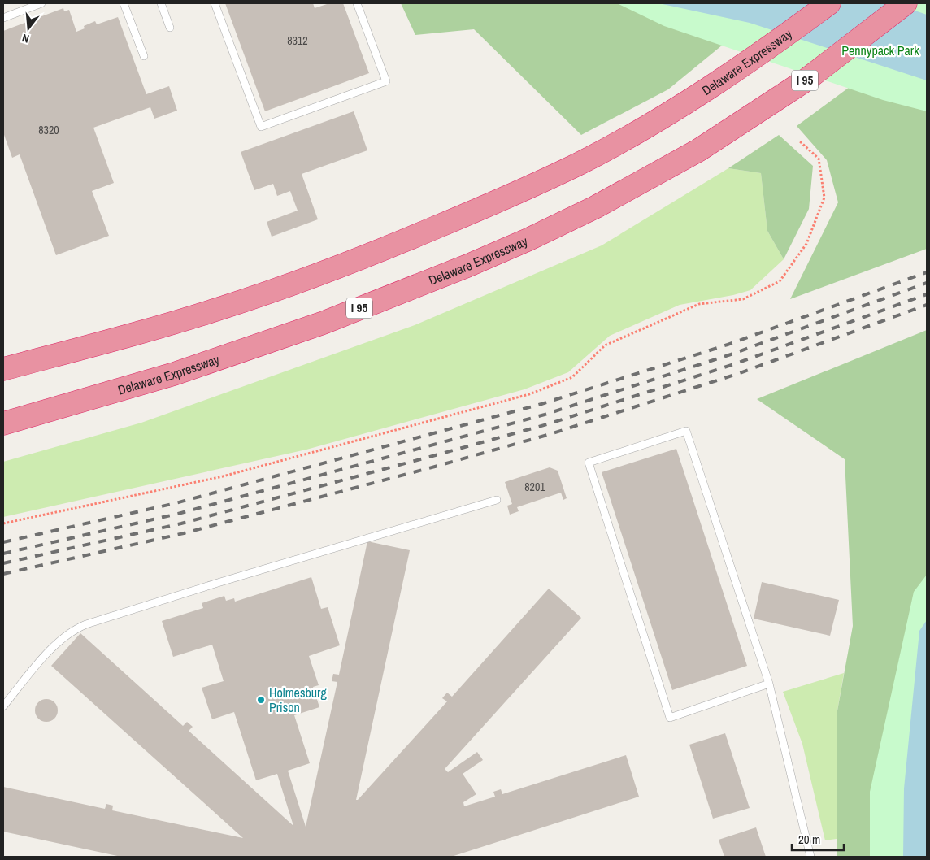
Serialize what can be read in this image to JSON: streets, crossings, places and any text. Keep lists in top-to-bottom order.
{
  "streets": {
    "highway": ["Delaware Expressway", "I 95"]
  },
  "parks": ["Pennypack Park"],
  "places": ["Holmesburg Prison"],
  "house_numbers": ["8312", "8320", "8201"],
  "scale_bar": "20 m",
  "north": "bottom"
}
